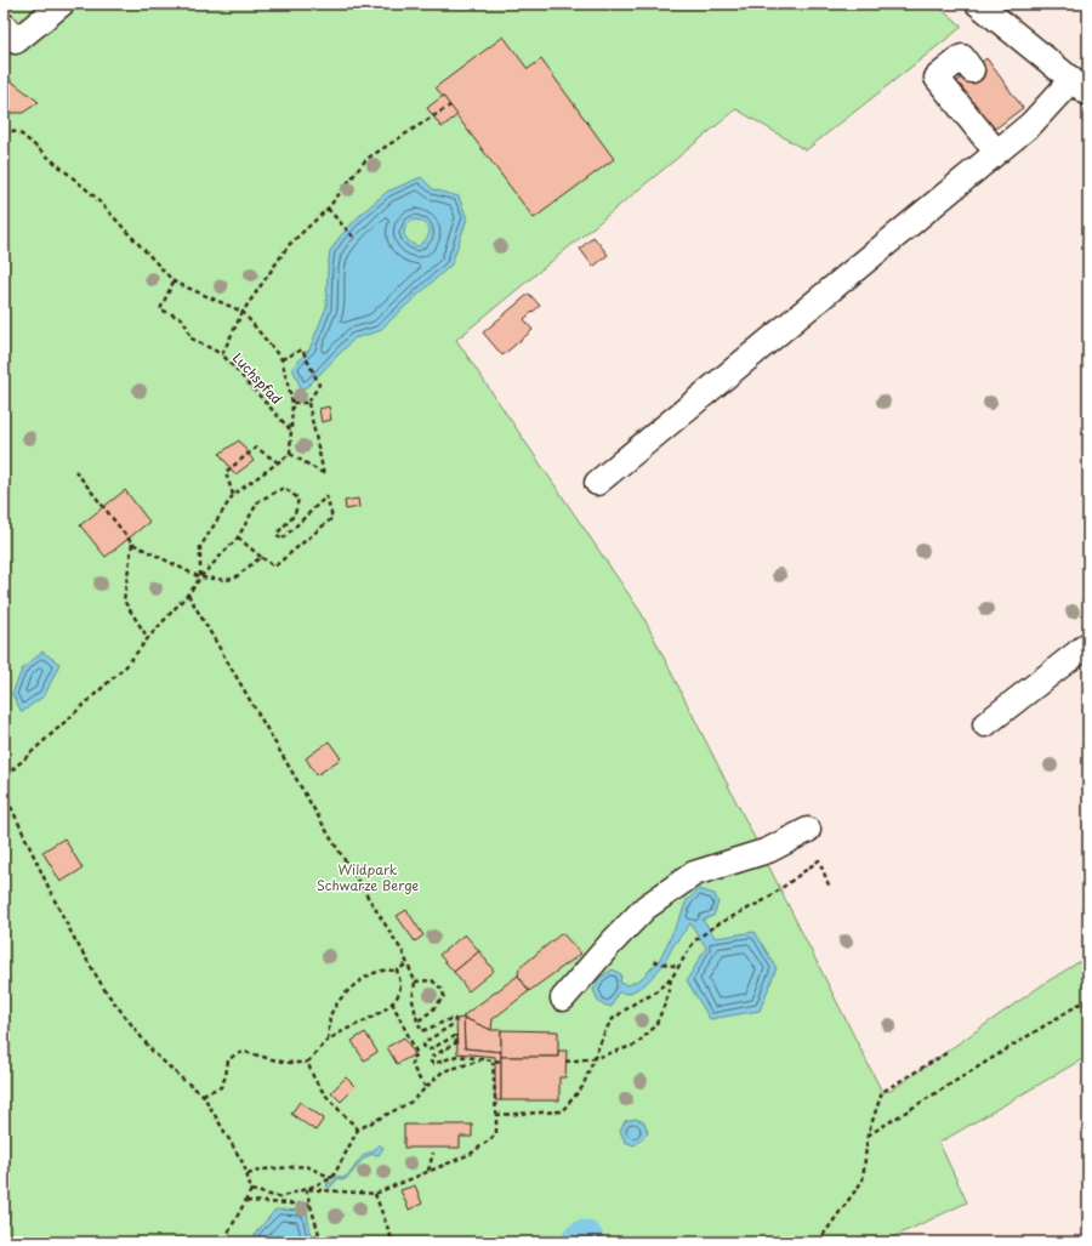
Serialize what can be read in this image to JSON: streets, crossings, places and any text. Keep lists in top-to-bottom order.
{
  "streets": {
    "path": ["Luchspfad"]
  },
  "parks": ["Wildpark Schwarze Berge"]
}
